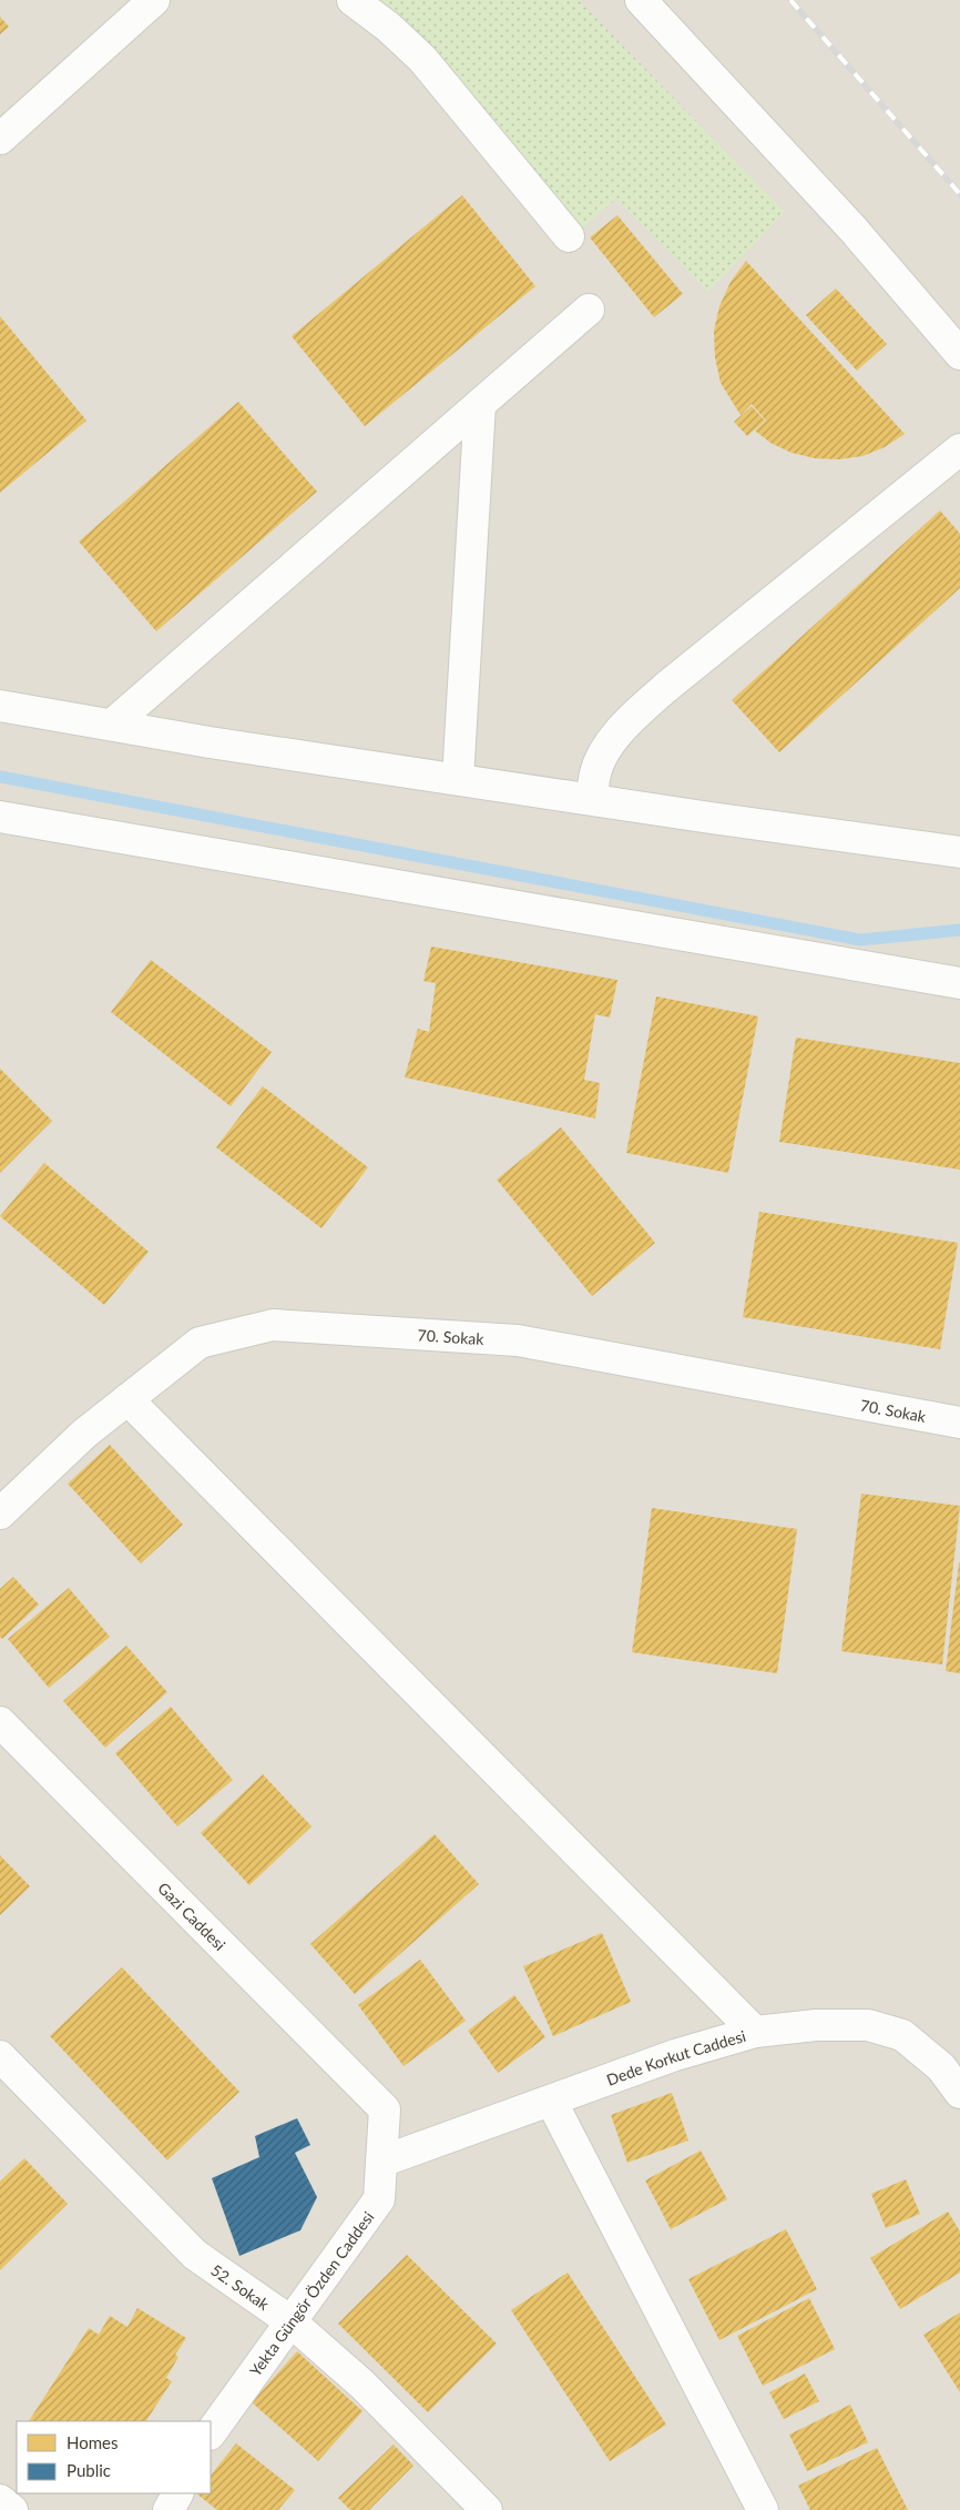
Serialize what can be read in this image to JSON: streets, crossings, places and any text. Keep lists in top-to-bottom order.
{
  "streets": {
    "street": [
      "70. Sokak",
      "Gazi Caddesi",
      "Dede Korkut Caddesi",
      "52. Sokak",
      "Yekta Güngör Özden Caddesi"
    ]
  },
  "crossings": [
    ["Gazi Caddesi", "Yekta Güngör Özden Caddesi"],
    ["Dede Korkut Caddesi", "Yekta Güngör Özden Caddesi"],
    ["52. Sokak", "Yekta Güngör Özden Caddesi"]
  ],
  "legend": ["Homes", "Public"]
}
